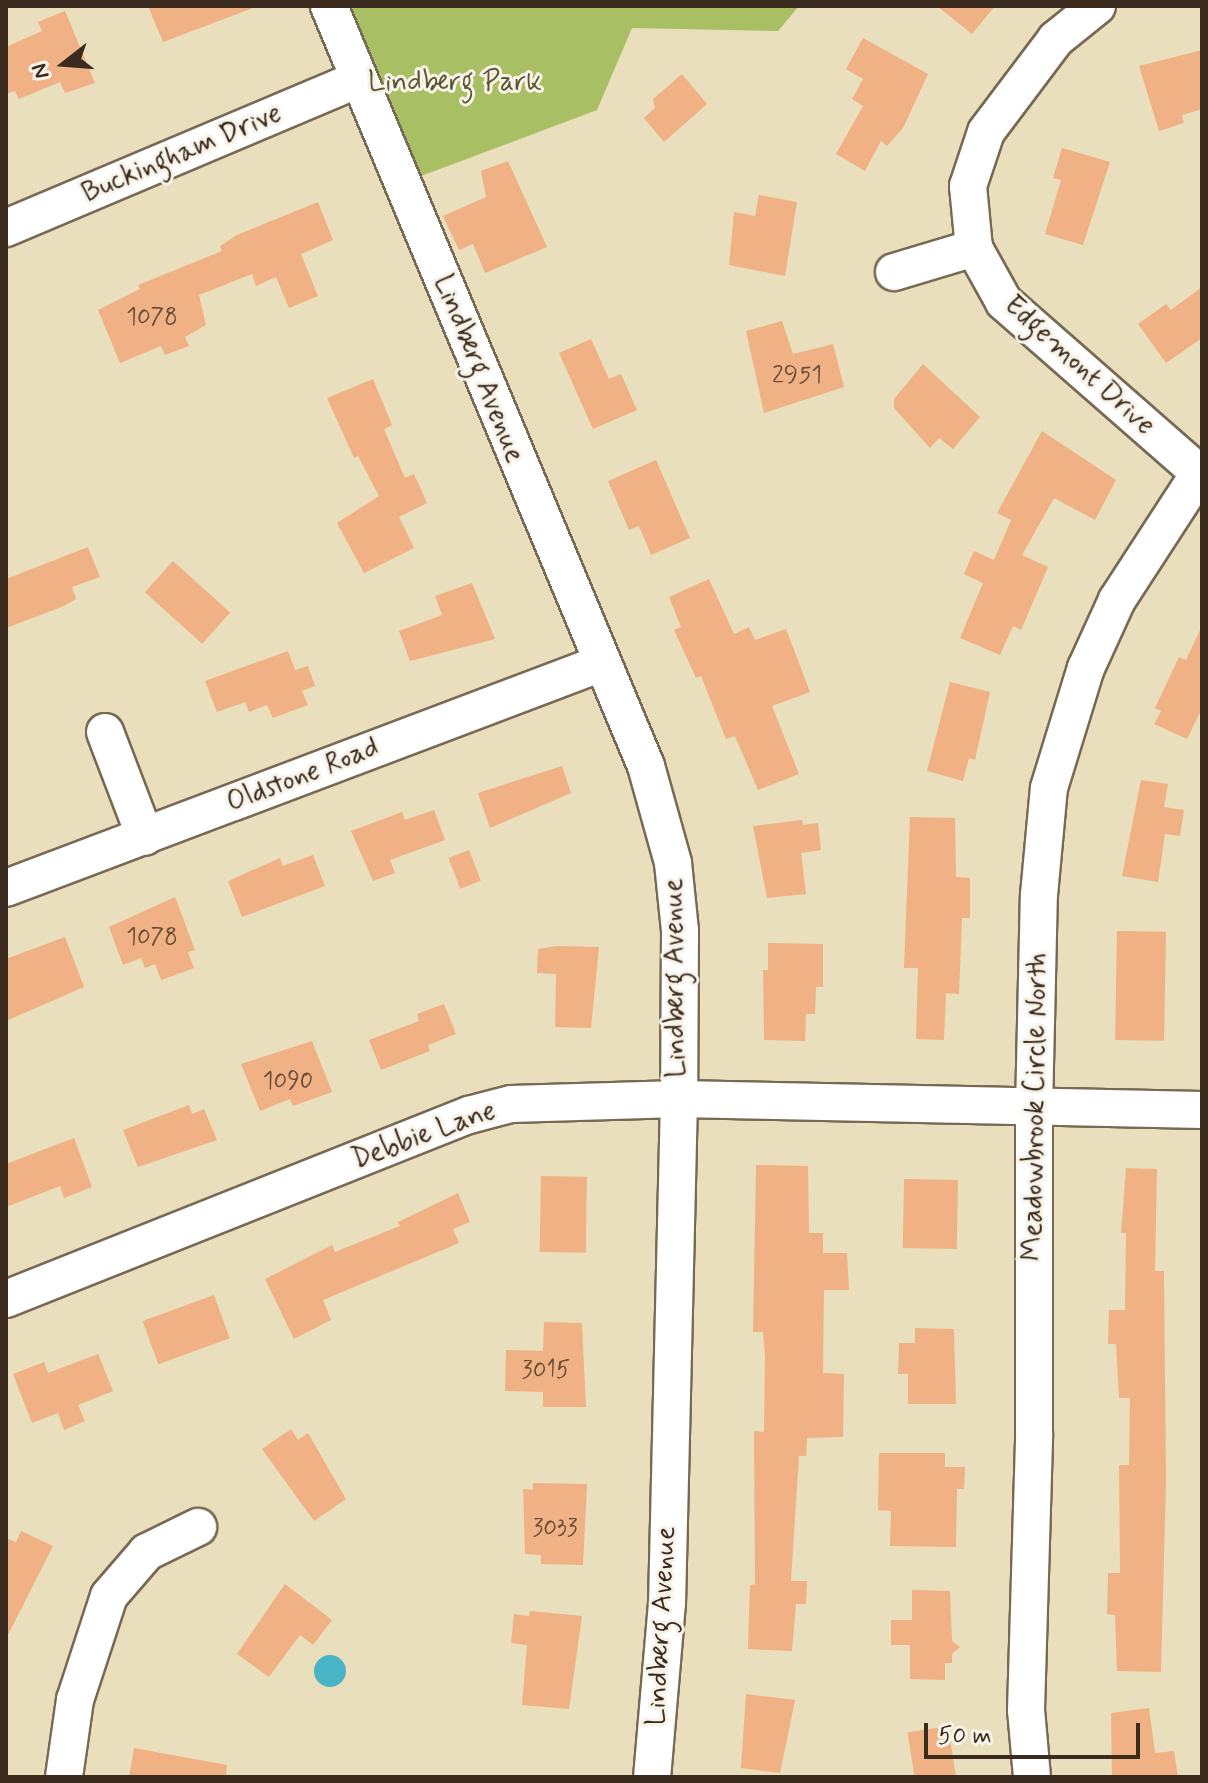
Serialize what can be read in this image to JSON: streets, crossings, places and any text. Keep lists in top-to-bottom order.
{
  "streets": {
    "street": [
      "Buckingham Drive",
      "Edgemont Drive",
      "Lindberg Avenue",
      "Oldstone Road",
      "Meadowbrook Circle North",
      "Debbie Lane"
    ]
  },
  "crossings": [
    ["Buckingham Drive", "Lindberg Avenue"],
    ["Edgemont Drive", "Meadowbrook Circle North"],
    ["Lindberg Avenue", "Oldstone Road"],
    ["Lindberg Avenue", "Debbie Lane"],
    ["Meadowbrook Circle North", "Debbie Lane"]
  ],
  "parks": ["Lindberg Park"],
  "house_numbers": [
    "1078",
    "2951",
    "1078",
    "1090",
    "3015",
    "3033"
  ],
  "scale_bar": "50 m",
  "north": "left"
}
